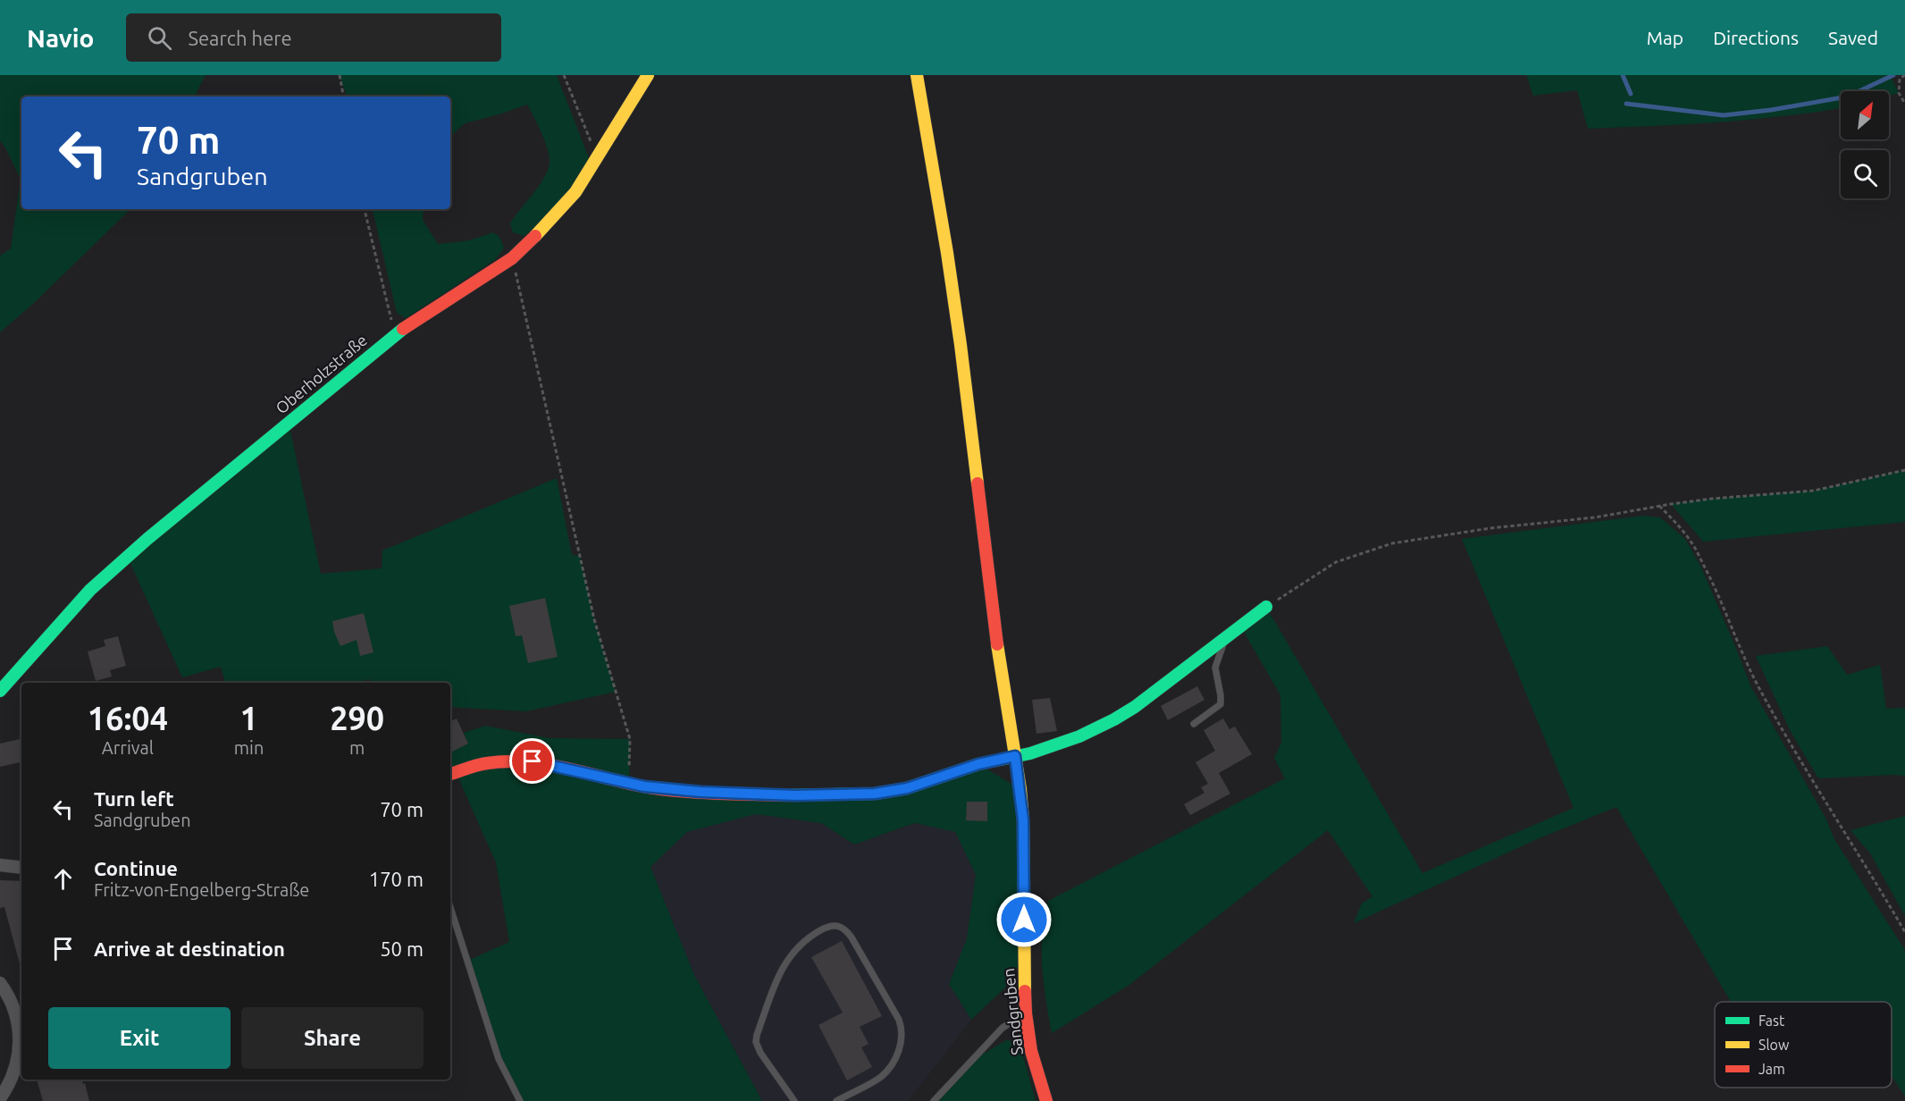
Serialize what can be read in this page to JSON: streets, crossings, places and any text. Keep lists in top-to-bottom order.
{
  "streets": {
    "street": ["Oberholzstraße", "Sandgruben"]
  },
  "legend": ["Fast", "Slow", "Jam"],
  "north": "top right",
  "page": {
    "header": "Navio",
    "search": "Search here",
    "nav": ["Map", "Directions", "Saved"],
    "turn": ["70 m", "Sandgruben"],
    "eta": [
      "16:04",
      "Arrival",
      "1",
      "min",
      "290",
      "m"
    ],
    "list": [
      {
        "name": "Turn left",
        "note": "Sandgruben",
        "value": "70 m"
      },
      {
        "name": "Continue",
        "note": "Fritz-von-Engelberg-Straße",
        "value": "170 m"
      },
      {
        "name": "Arrive at destination",
        "value": "50 m"
      }
    ],
    "buttons": ["Exit", "Share"]
  }
}
